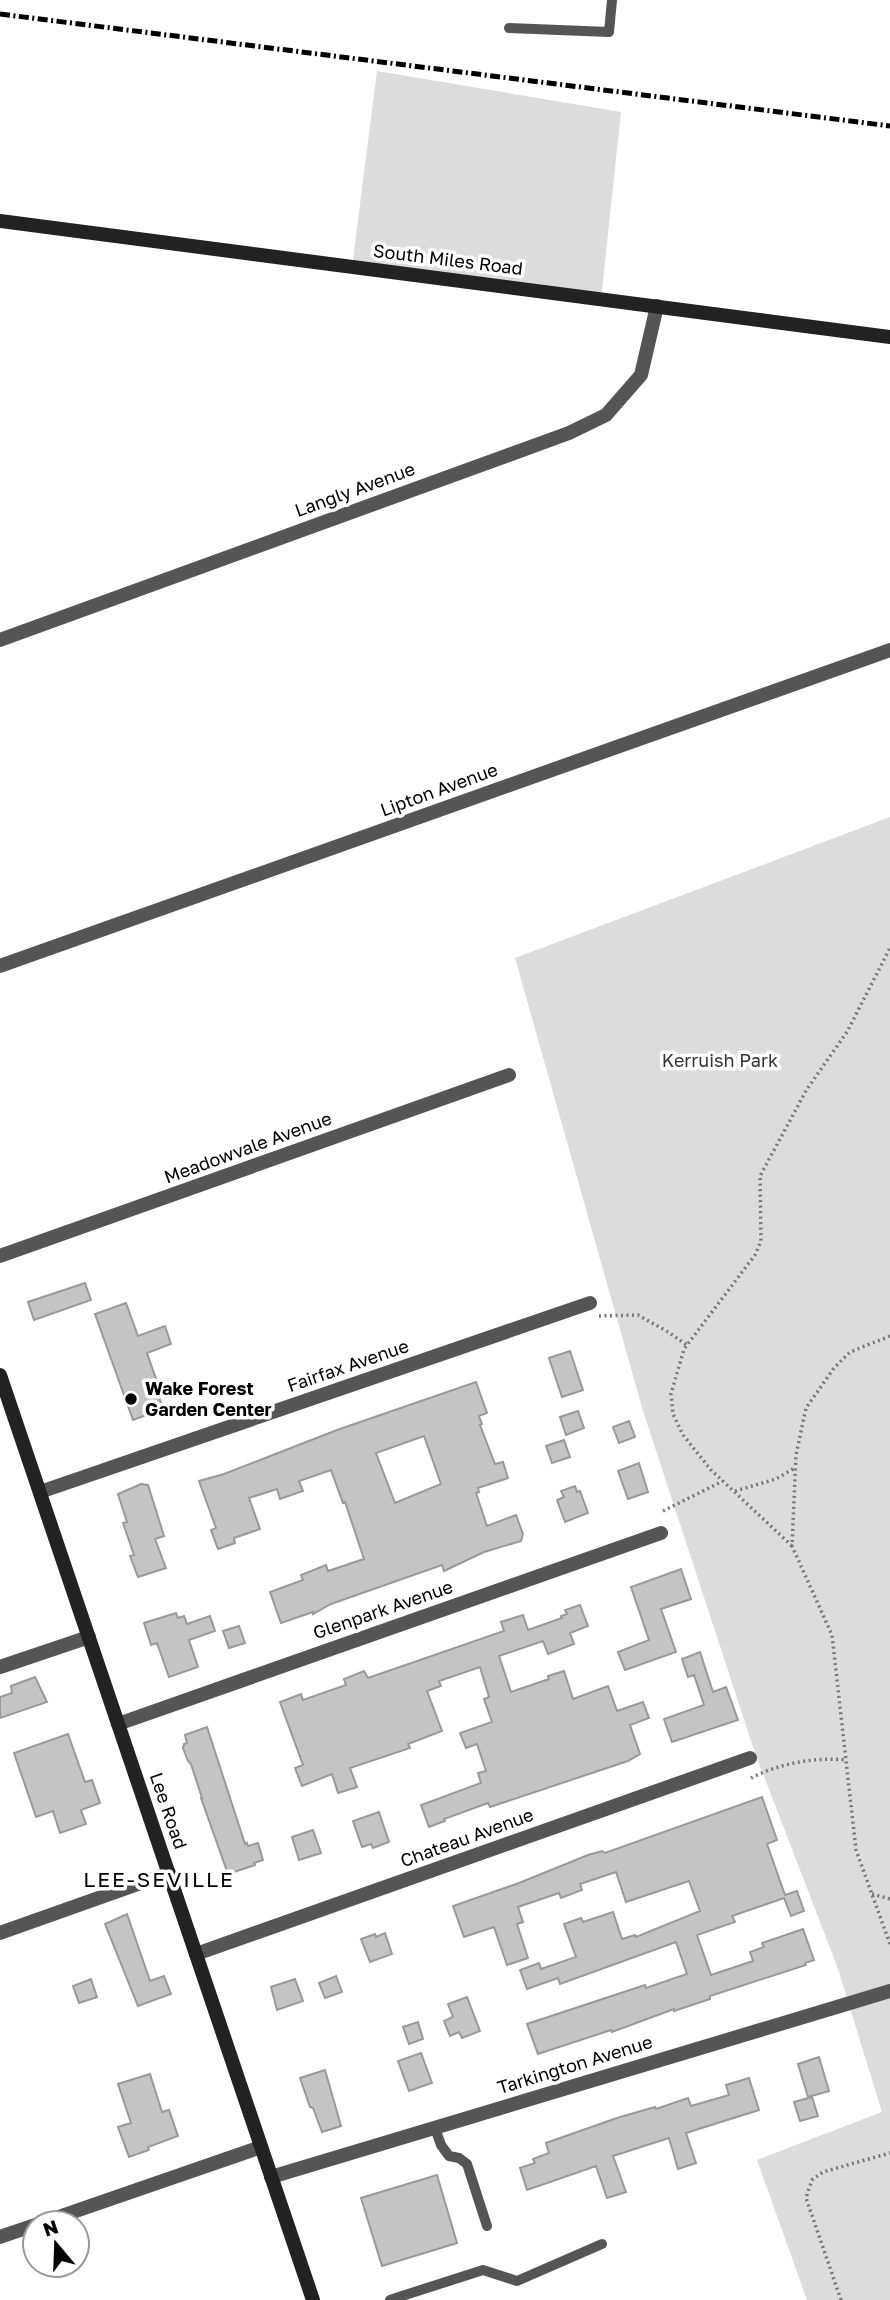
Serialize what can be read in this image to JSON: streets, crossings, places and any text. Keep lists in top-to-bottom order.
{
  "streets": {
    "main road": ["South Miles Road", "Lee Road"],
    "street": [
      "Langly Avenue",
      "Lipton Avenue",
      "Meadowvale Avenue",
      "Fairfax Avenue",
      "Glenpark Avenue",
      "Chateau Avenue",
      "Tarkington Avenue"
    ]
  },
  "crossings": [
    ["South Miles Road", "Langly Avenue"],
    ["Fairfax Avenue", "Lee Road"],
    ["Glenpark Avenue", "Lee Road"],
    ["Lee Road", "Chateau Avenue"],
    ["Lee Road", "Tarkington Avenue"]
  ],
  "districts": ["LEE-SEVILLE"],
  "parks": ["Kerruish Park"],
  "places": ["Wake Forest Garden Center"],
  "north": "top"
}
